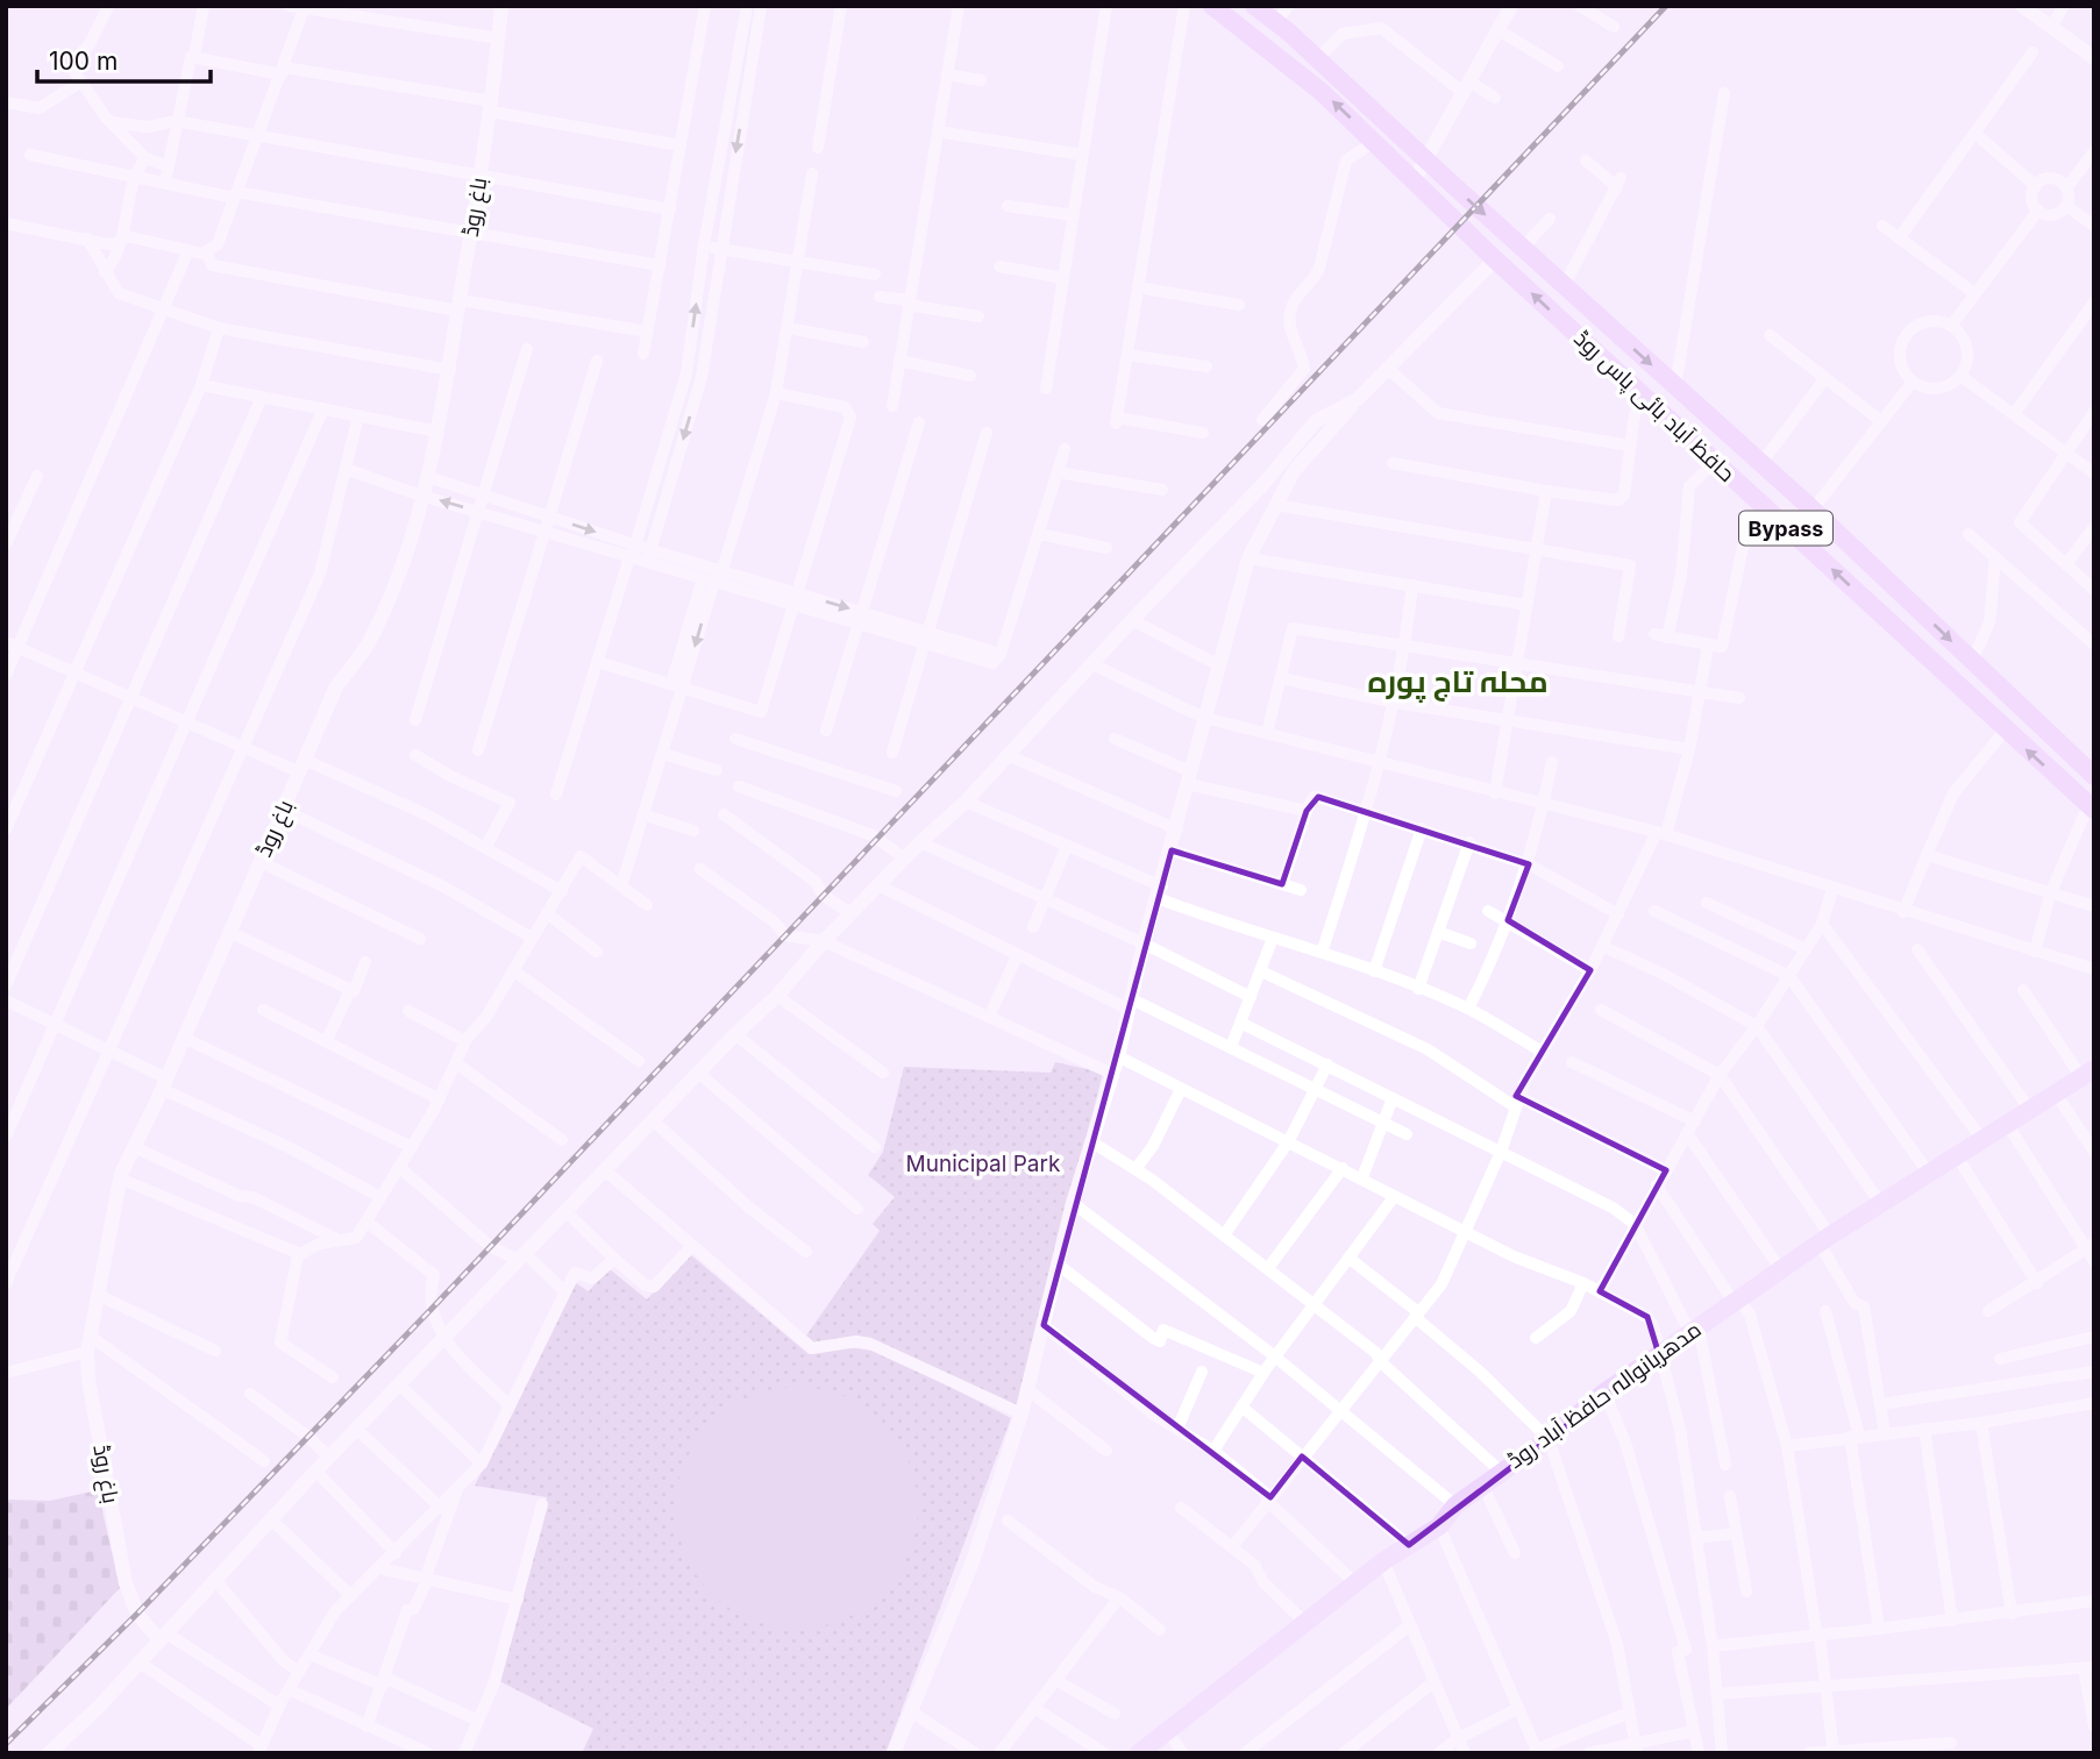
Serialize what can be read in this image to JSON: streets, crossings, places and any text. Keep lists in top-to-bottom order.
{
  "streets": {
    "highway": ["حافظ آباد بائی پاس روڈ", "Bypass"],
    "main road": ["مدھریانوالہ حافظ آباد روڈ"],
    "street": ["باغ روڈ"]
  },
  "districts": ["محلہ تاج پورہ"],
  "parks": ["Municipal Park"],
  "scale_bar": "100 m"
}
